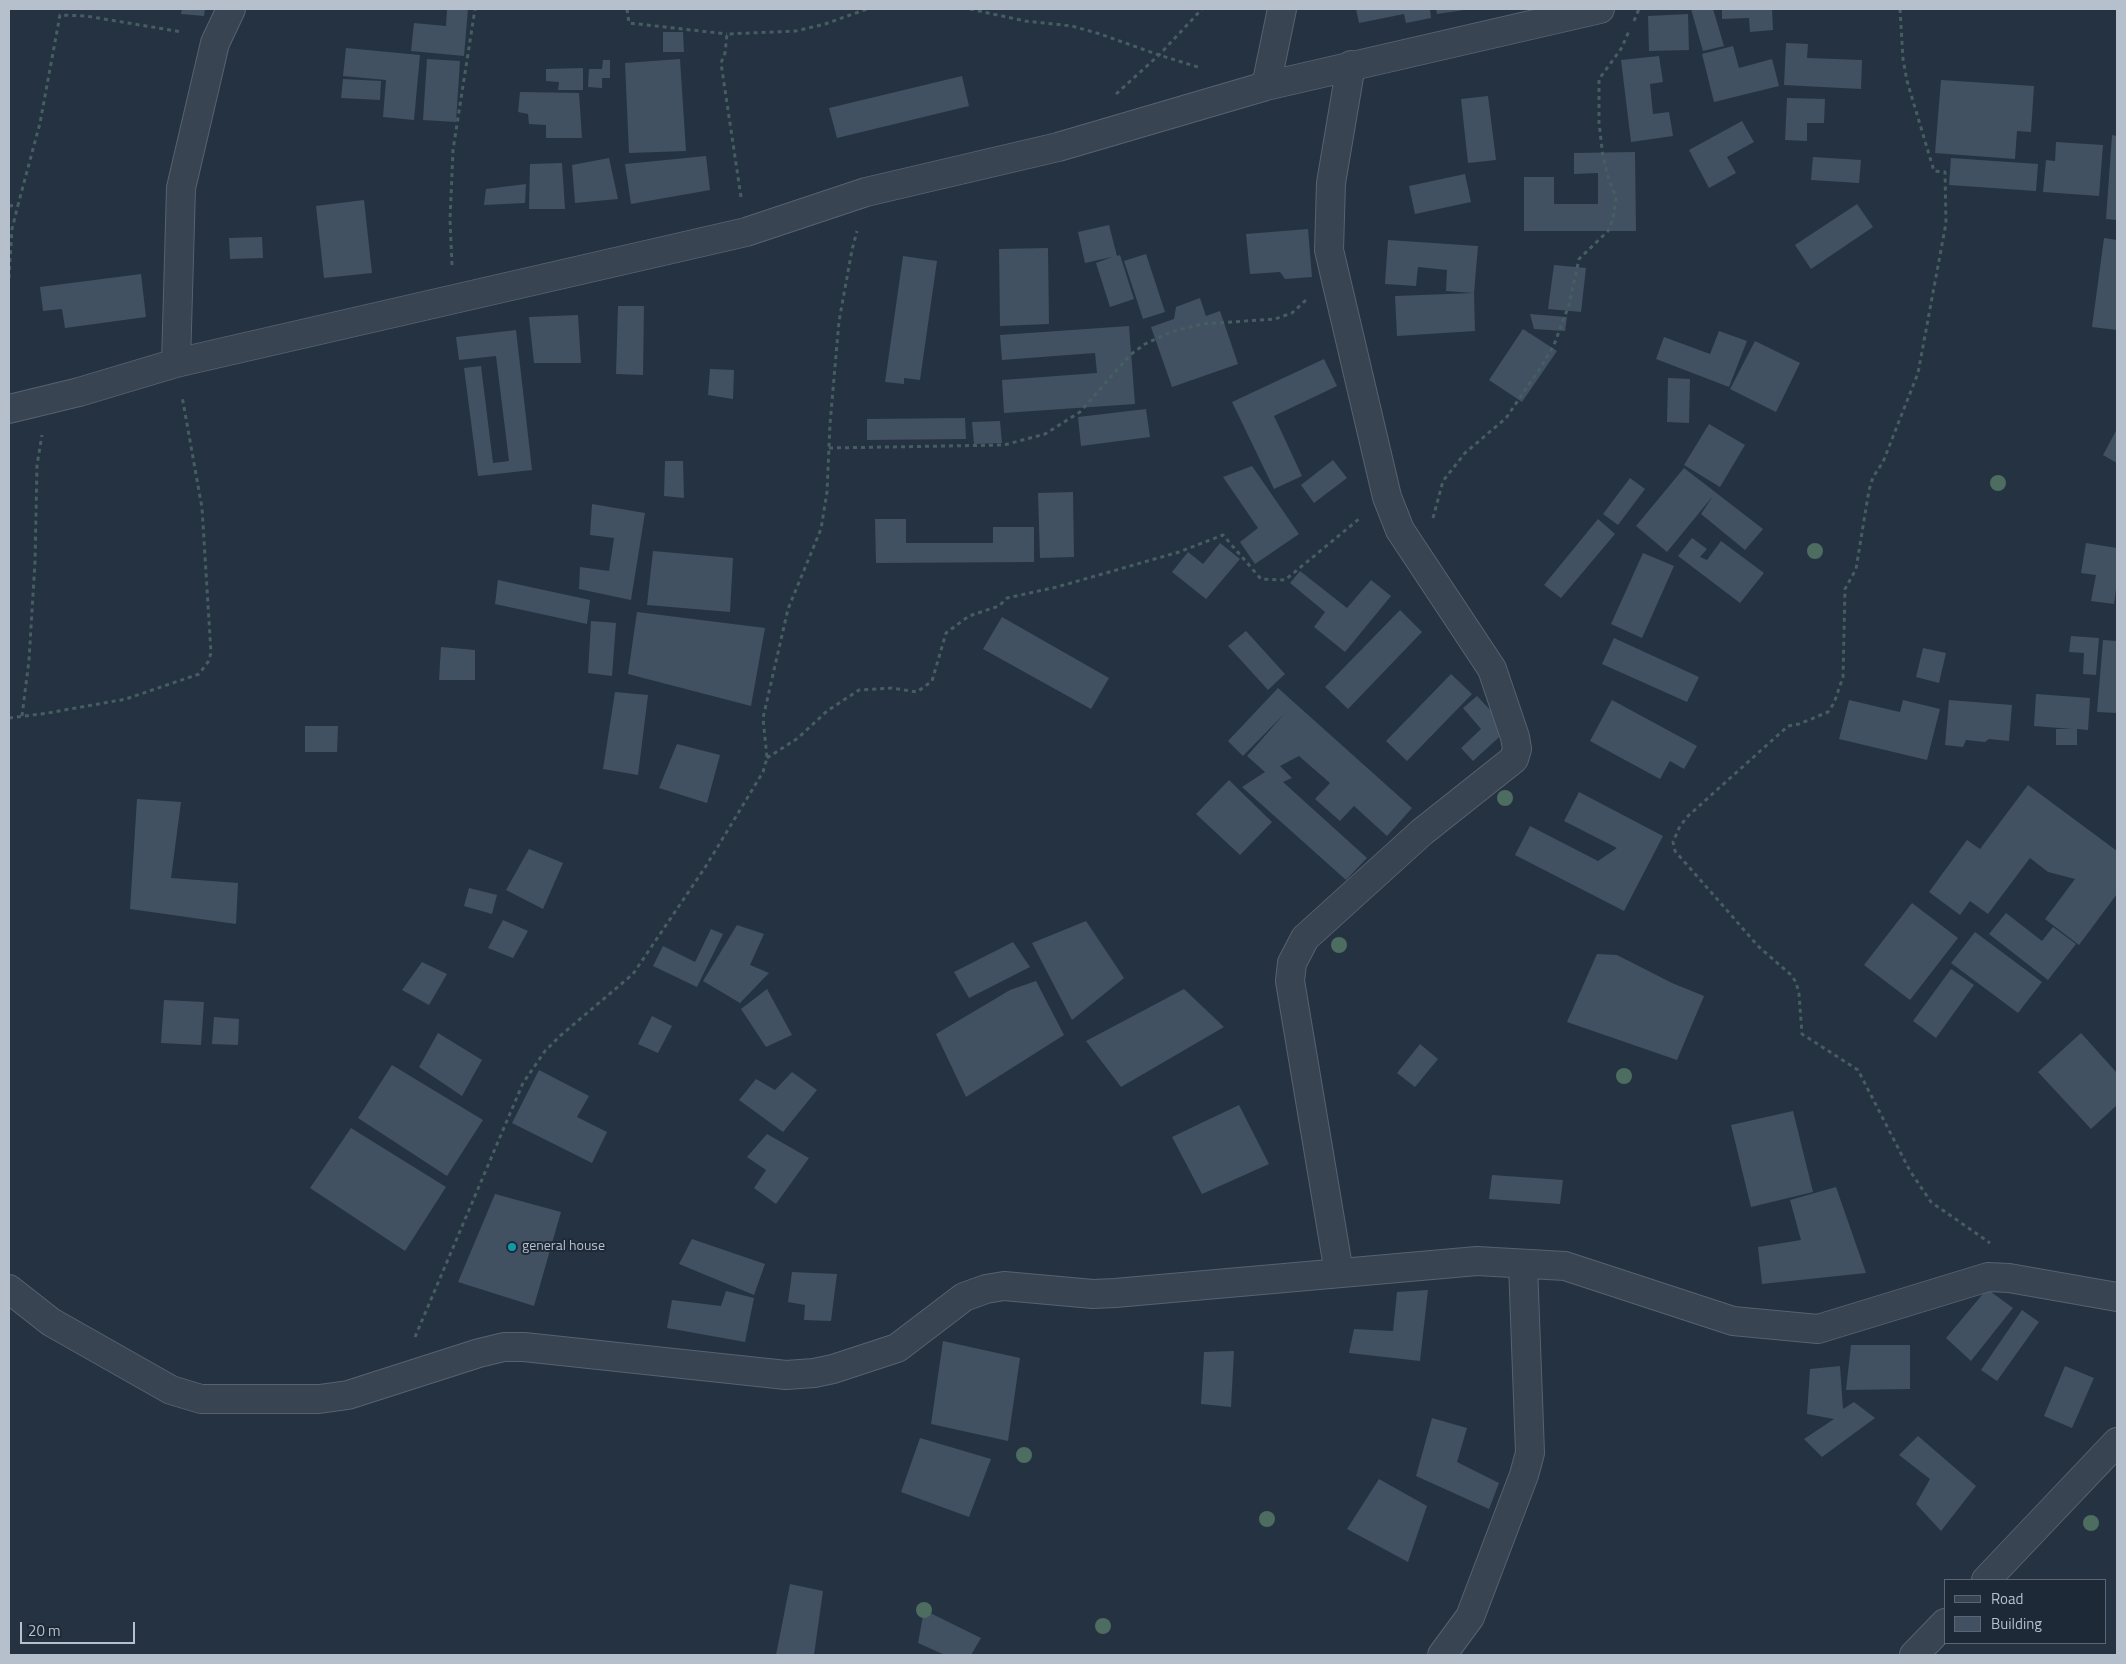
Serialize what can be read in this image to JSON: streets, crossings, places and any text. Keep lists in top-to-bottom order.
{
  "places": ["general house"],
  "legend": ["Road", "Building"],
  "scale_bar": "20 m"
}
